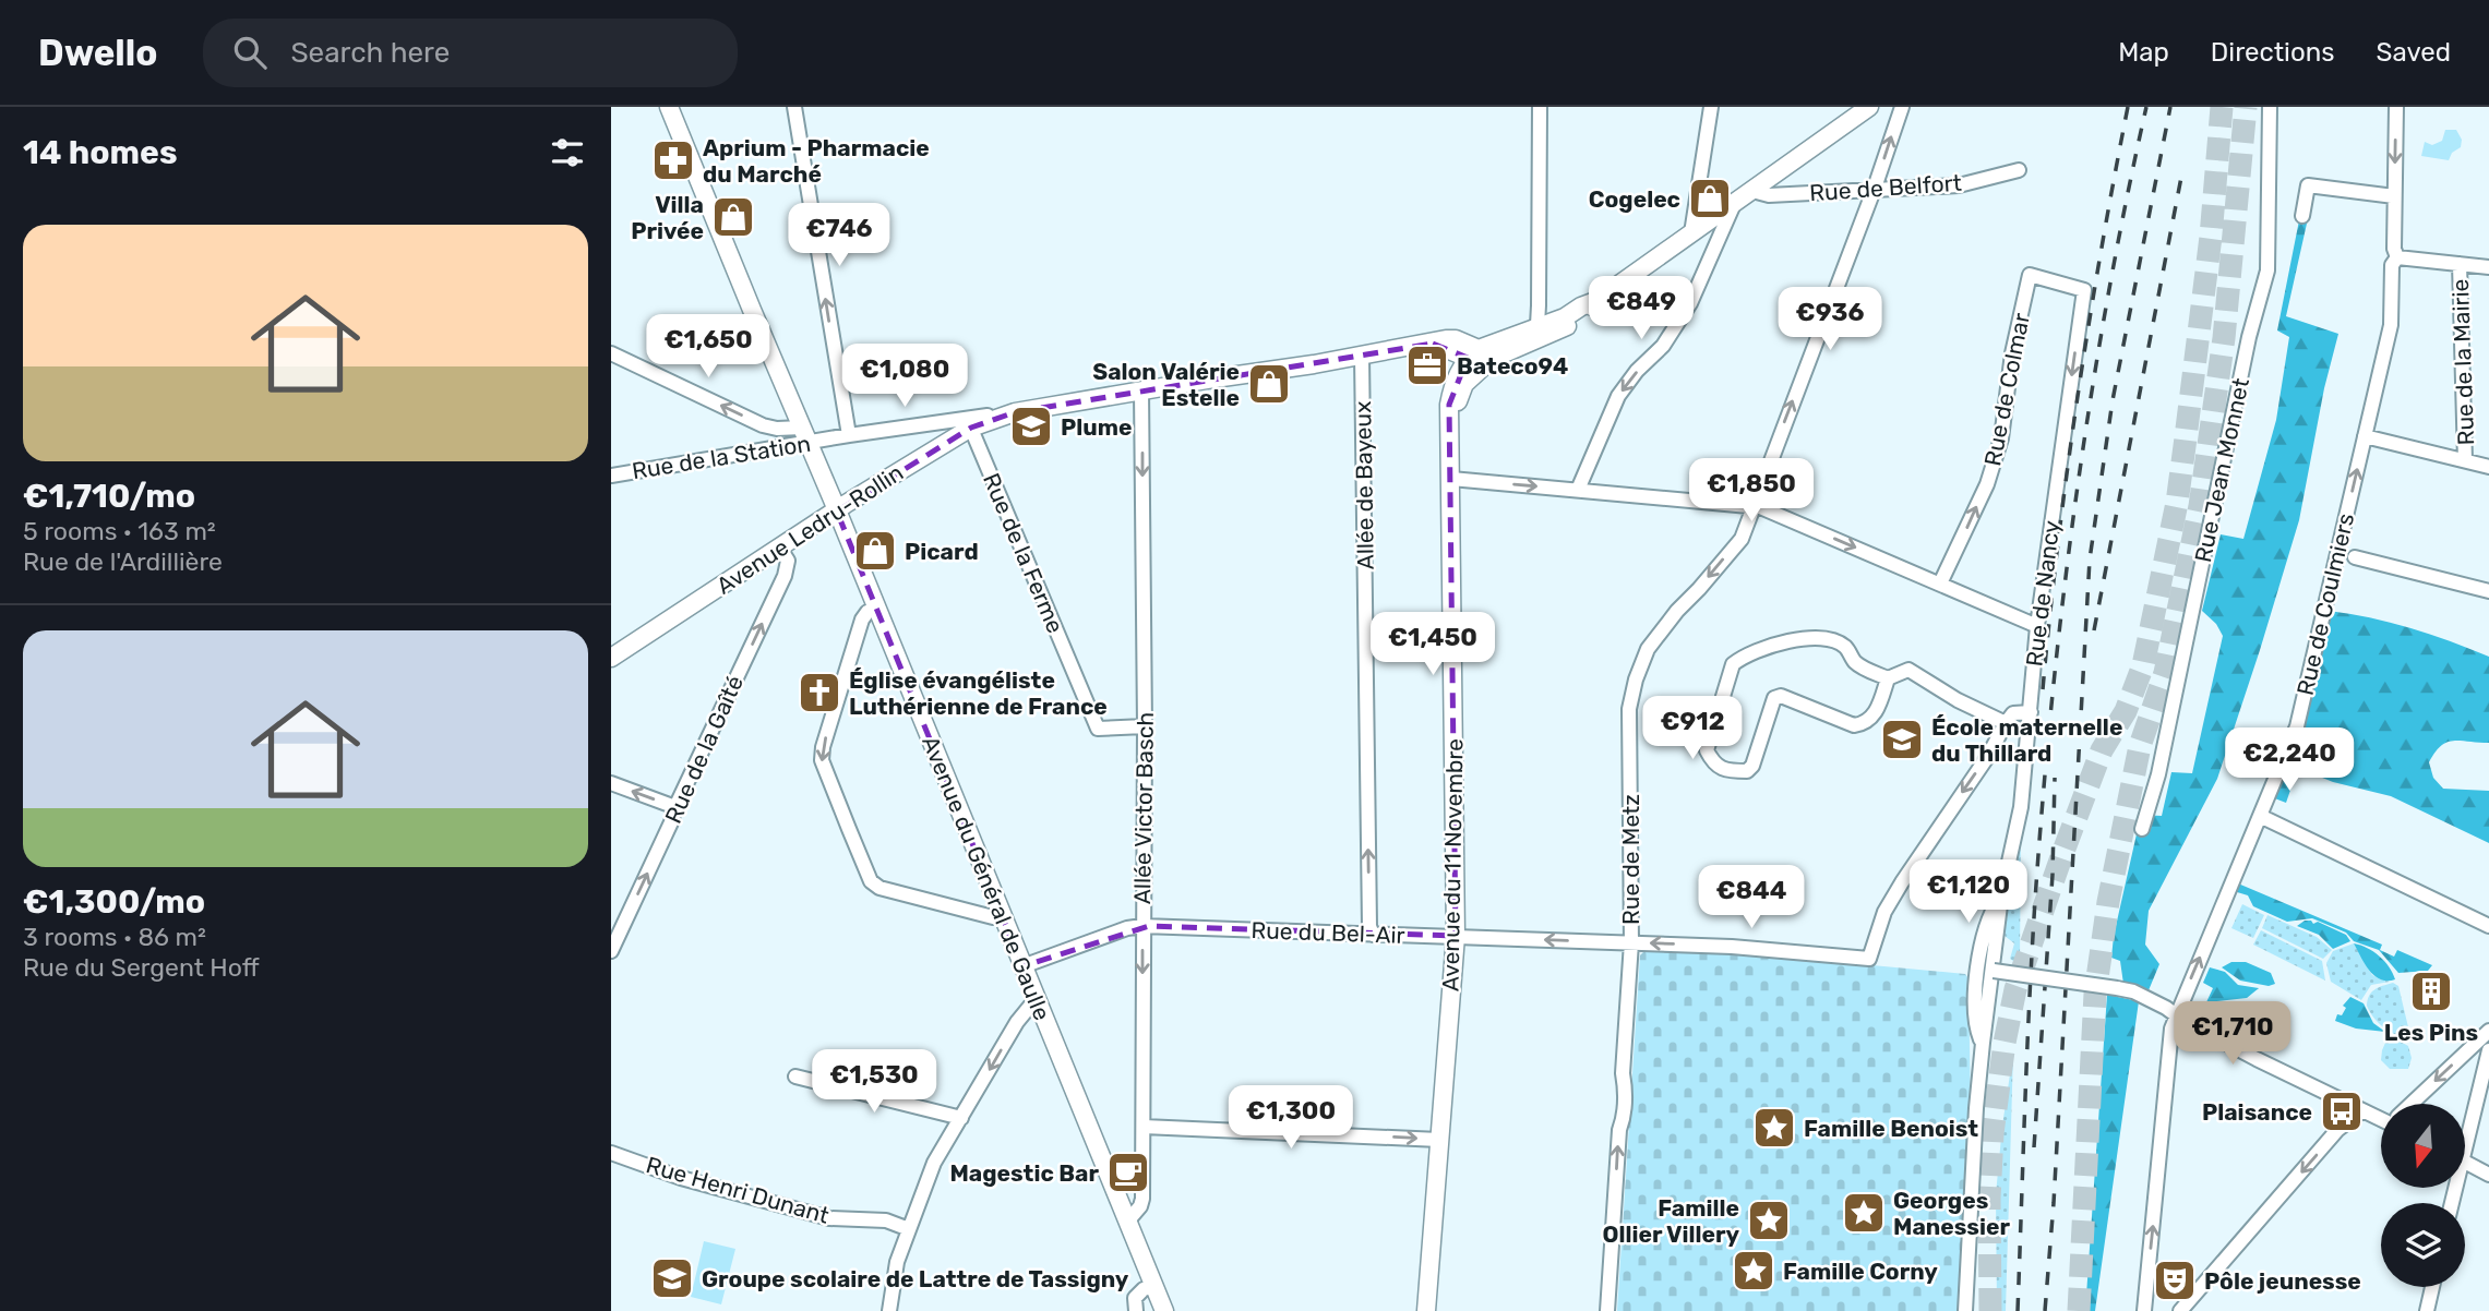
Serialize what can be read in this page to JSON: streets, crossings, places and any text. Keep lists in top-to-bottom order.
{
  "streets": {
    "street": [
      "Rue de Belfort",
      "Rue de la Mairie",
      "Rue de Colmar",
      "Rue de la Station",
      "Rue Jean Monnet",
      "Allée de Bayeux",
      "Avenue Ledru-Rollin",
      "Rue de la Ferme",
      "Rue de Nancy",
      "Rue de Coulmiers",
      "Rue de la Gaîté",
      "Allée Victor Basch",
      "Rue de Metz",
      "Avenue du 11 Novembre",
      "Avenue du Général de Gaulle",
      "Rue du Bel-Air",
      "Rue Henri Dunant"
    ]
  },
  "crossings": [
    ["Rue de Belfort", "Rue de Metz"],
    ["Rue de Colmar", "Rue de Nancy"],
    ["Rue de la Station", "Avenue Ledru-Rollin"],
    ["Rue de la Station", "Rue de la Ferme"],
    ["Rue de la Station", "Avenue du Général de Gaulle"],
    ["Allée de Bayeux", "Avenue Ledru-Rollin"],
    ["Allée de Bayeux", "Rue du Bel-Air"],
    ["Avenue Ledru-Rollin", "Rue de la Ferme"],
    ["Avenue Ledru-Rollin", "Rue de la Gaîté"],
    ["Avenue Ledru-Rollin", "Allée Victor Basch"],
    ["Avenue Ledru-Rollin", "Avenue du 11 Novembre"],
    ["Avenue Ledru-Rollin", "Avenue du Général de Gaulle"],
    ["Rue de la Ferme", "Allée Victor Basch"],
    ["Allée Victor Basch", "Avenue du Général de Gaulle"],
    ["Allée Victor Basch", "Rue du Bel-Air"],
    ["Rue de Metz", "Rue du Bel-Air"],
    ["Avenue du 11 Novembre", "Rue du Bel-Air"],
    ["Avenue du Général de Gaulle", "Rue du Bel-Air"]
  ],
  "one_way": [
    "Rue de Colmar",
    "Allée de Bayeux",
    "Rue de Coulmiers",
    "Rue de la Gaîté",
    "Allée Victor Basch",
    "Rue du Bel-Air"
  ],
  "places": {
    "pharmacy": ["Aprium - Pharmacie du Marché"],
    "shop": [
      "Cogelec",
      "Villa Privée",
      "Salon Valérie Estelle",
      "Picard"
    ],
    "office": ["Bateco94"],
    "school or university": ["Plume", "École maternelle du Thillard", "Groupe scolaire de Lattre de Tassigny"],
    "church": ["Église évangéliste Luthérienne de France"],
    "building": ["Les Pins"],
    "bus stop": ["Plaisance"],
    "place": [
      "Famille Benoist",
      "Georges Manessier",
      "Famille Ollier Villery",
      "Famille Corny"
    ],
    "cafe": ["Magestic Bar"],
    "theatre": ["Pôle jeunesse"]
  },
  "north": "bottom",
  "page": {
    "header": "Dwello",
    "search": "Search here",
    "nav": ["Map", "Directions", "Saved"],
    "heading": "14 homes",
    "list": [
      {
        "name": "€1,710/mo",
        "note": "5 rooms · 163 m² · Rue de l'Ardillière"
      },
      {
        "name": "€1,300/mo",
        "note": "3 rooms · 86 m² · Rue du Sergent Hoff"
      }
    ],
    "price": [
      "€746",
      "€849",
      "€936",
      "€1,650",
      "€1,080",
      "€1,850",
      "€1,450",
      "€912",
      "€2,240",
      "€1,120",
      "€844",
      "€1,710",
      "€1,530",
      "€1,300"
    ]
  }
}
